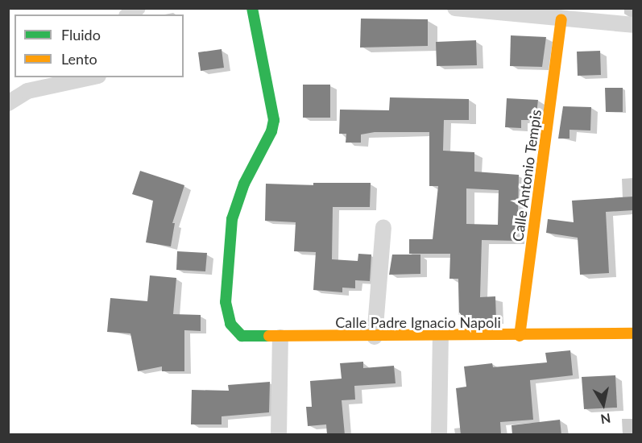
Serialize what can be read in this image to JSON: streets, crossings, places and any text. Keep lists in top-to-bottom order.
{
  "streets": {
    "street": ["Calle Antonio Tempis", "Calle Padre Ignacio Napoli"]
  },
  "crossings": [
    ["Calle Antonio Tempis", "Calle Padre Ignacio Napoli"]
  ],
  "legend": ["Fluido", "Lento"],
  "north": "bottom"
}
